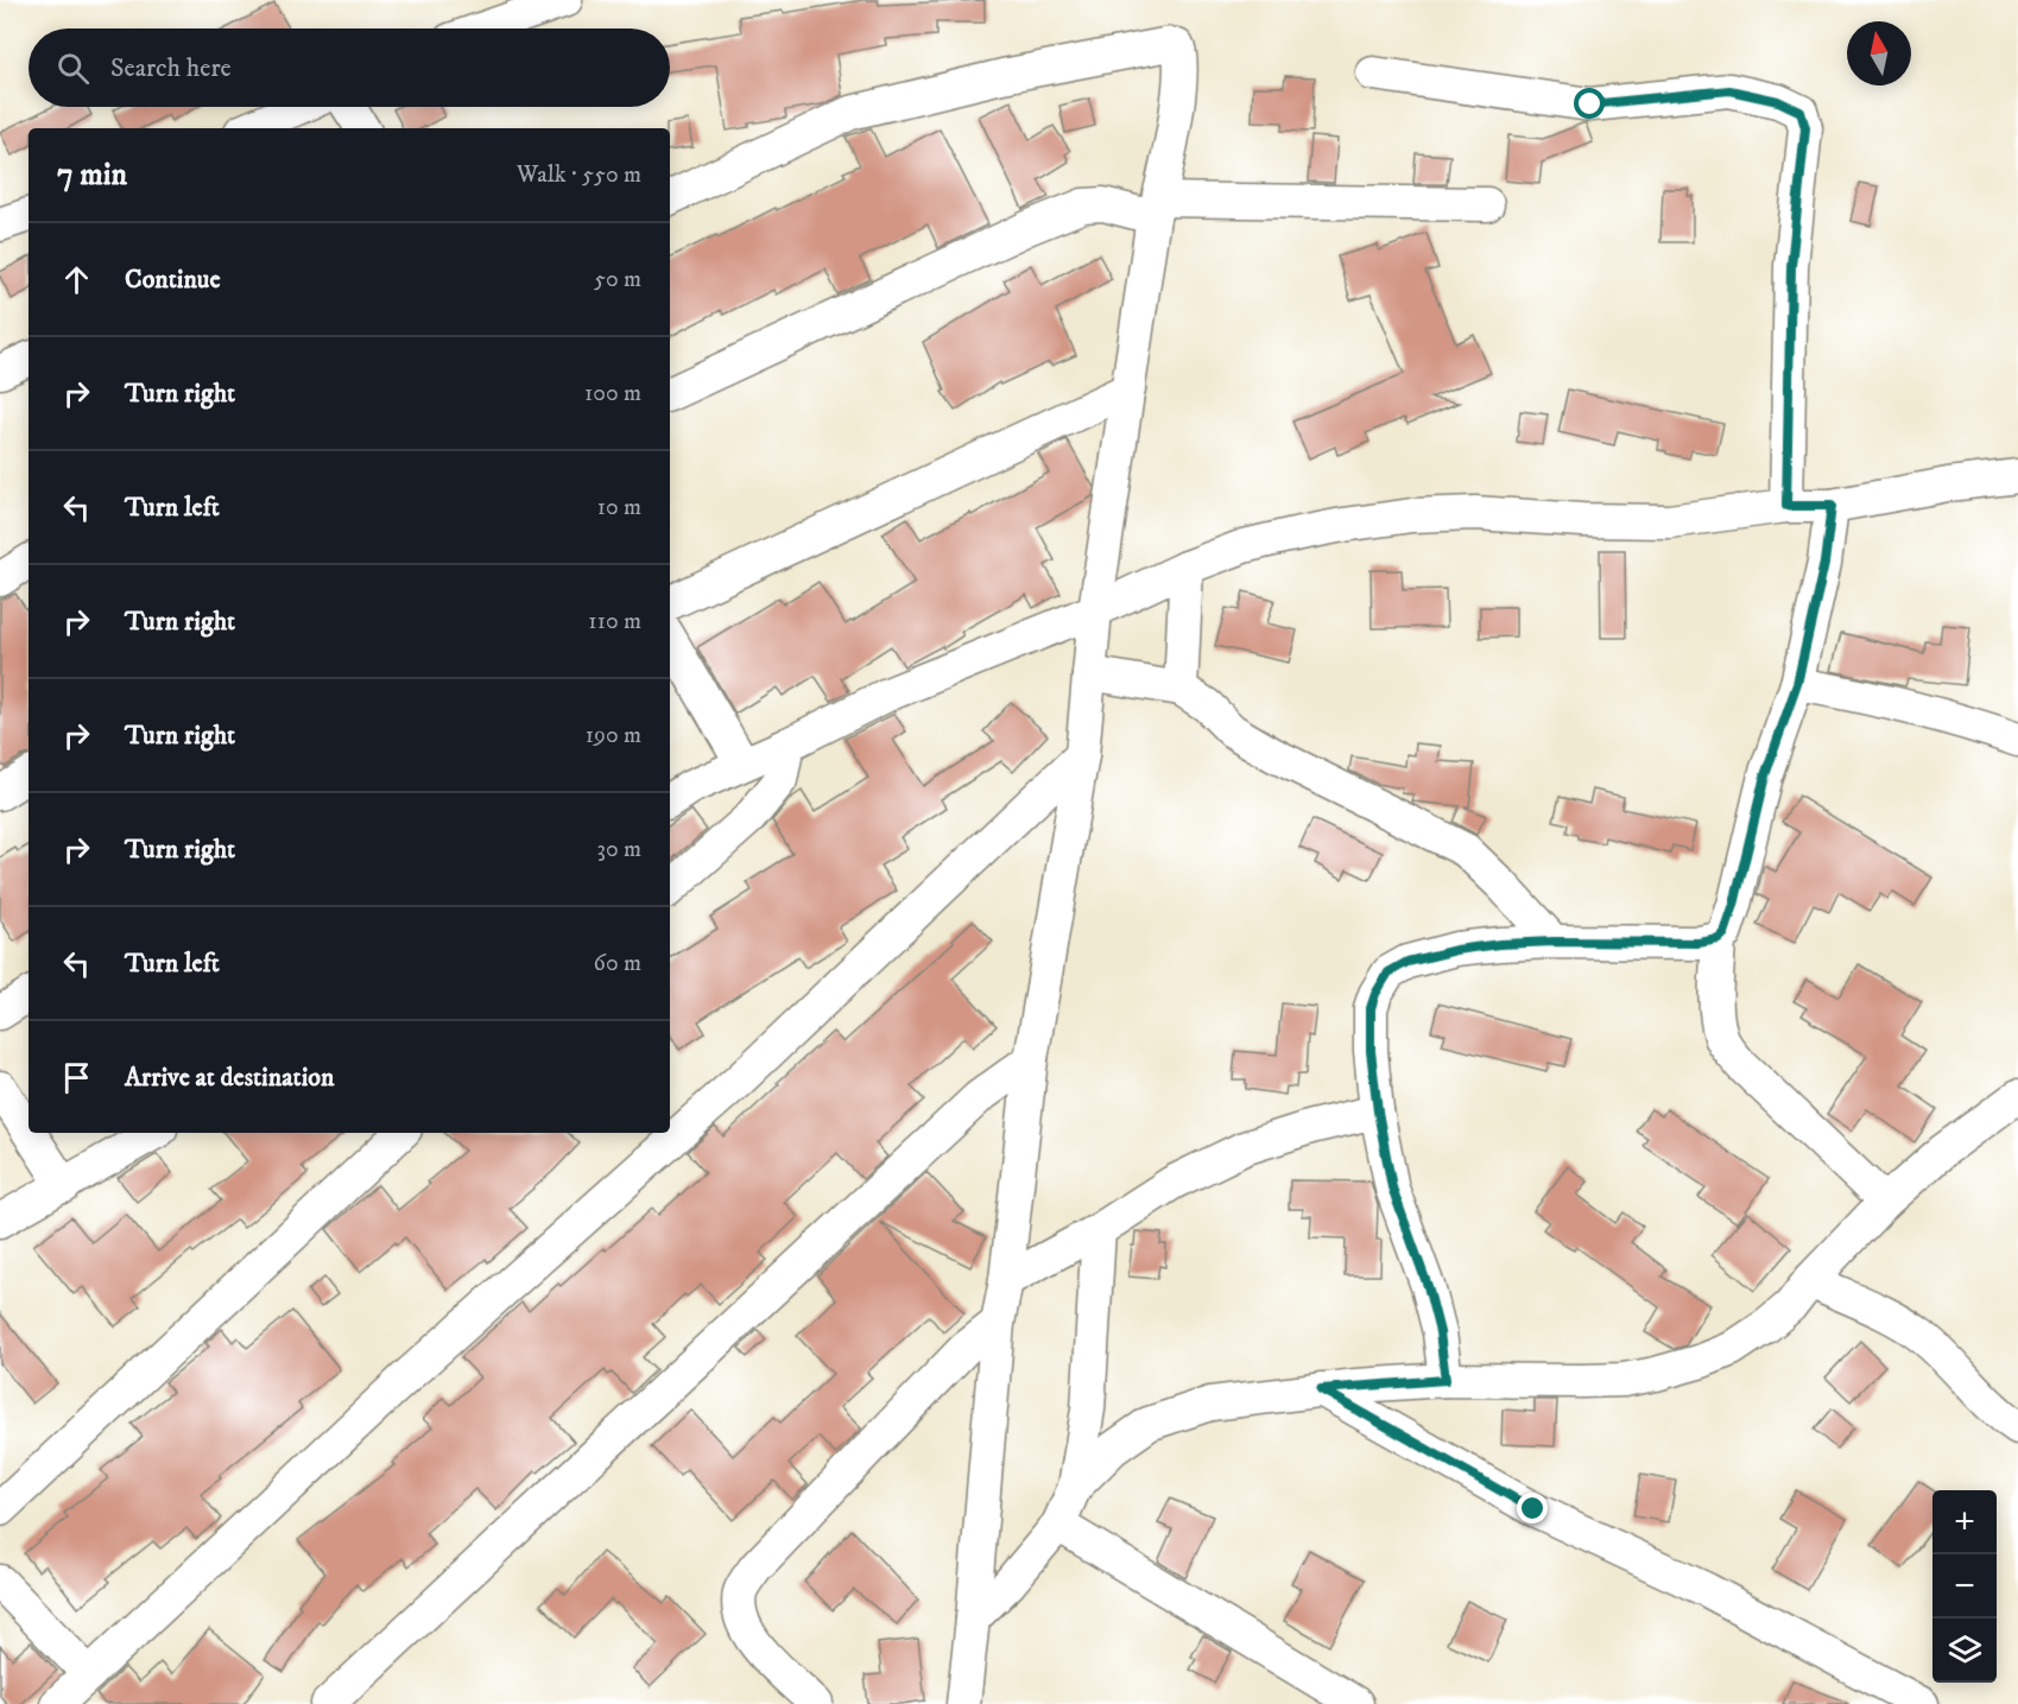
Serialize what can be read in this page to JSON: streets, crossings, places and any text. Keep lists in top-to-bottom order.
{
  "north": "top",
  "page": {
    "search": "Search here",
    "heading": ["7 min", "Walk · 550 m"],
    "list": [
      ["Continue", "50 m"],
      ["Turn right", "100 m"],
      ["Turn left", "10 m"],
      ["Turn right", "110 m"],
      ["Turn right", "190 m"],
      ["Turn right", "30 m"],
      ["Turn left", "60 m"],
      "Arrive at destination"
    ],
    "map_buttons": ["+", "−"]
  }
}
